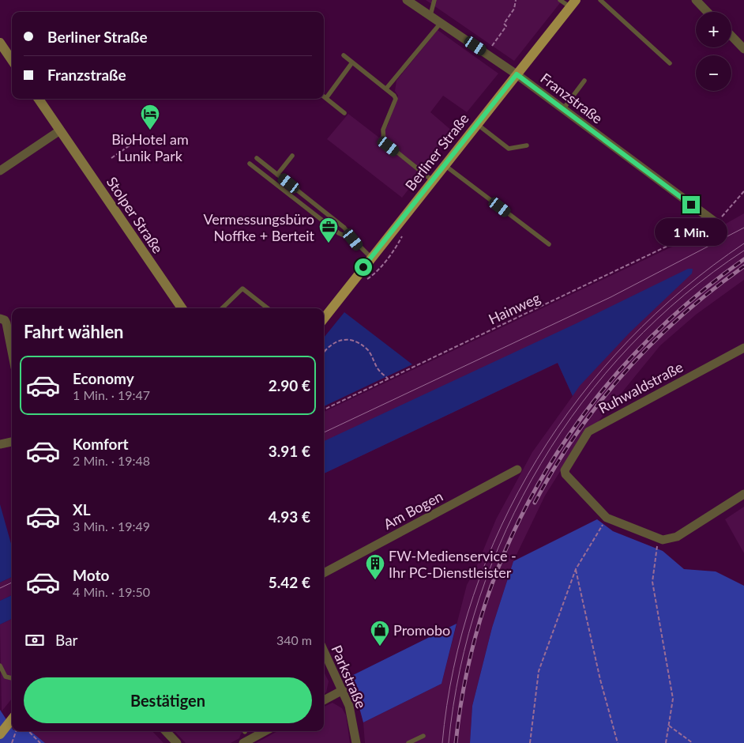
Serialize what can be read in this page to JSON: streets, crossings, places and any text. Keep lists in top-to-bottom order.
{
  "streets": {
    "main road": ["Berliner Straße", "Stolper Straße"],
    "street": [
      "Franzstraße",
      "Ruhwaldstraße",
      "Am Bogen",
      "Parkstraße"
    ],
    "path": ["Hainweg"]
  },
  "crossings": [
    ["Franzstraße", "Berliner Straße"],
    ["Franzstraße", "Hainweg"]
  ],
  "places": {
    "hotel": ["BioHotel am Lunik Park"],
    "office": ["Vermessungsbüro Noffke + Berteit"],
    "building": ["FW-Medienservice - Ihr PC-Dienstleister"],
    "shop": ["Promobo"]
  },
  "page": {
    "map_buttons": ["+", "−"],
    "banner": ["Berliner Straße", "Franzstraße"],
    "bubble": "1 Min.",
    "heading": "Fahrt wählen",
    "list": [
      {
        "name": "Economy",
        "note": "1 Min. · 19:47",
        "value": "2.90 €"
      },
      {
        "name": "Komfort",
        "note": "2 Min. · 19:48",
        "value": "3.91 €"
      },
      {
        "name": "XL",
        "note": "3 Min. · 19:49",
        "value": "4.93 €"
      },
      {
        "name": "Moto",
        "note": "4 Min. · 19:50",
        "value": "5.42 €"
      }
    ],
    "pay": ["Bar", "340 m"],
    "buttons": "Bestätigen"
  }
}
